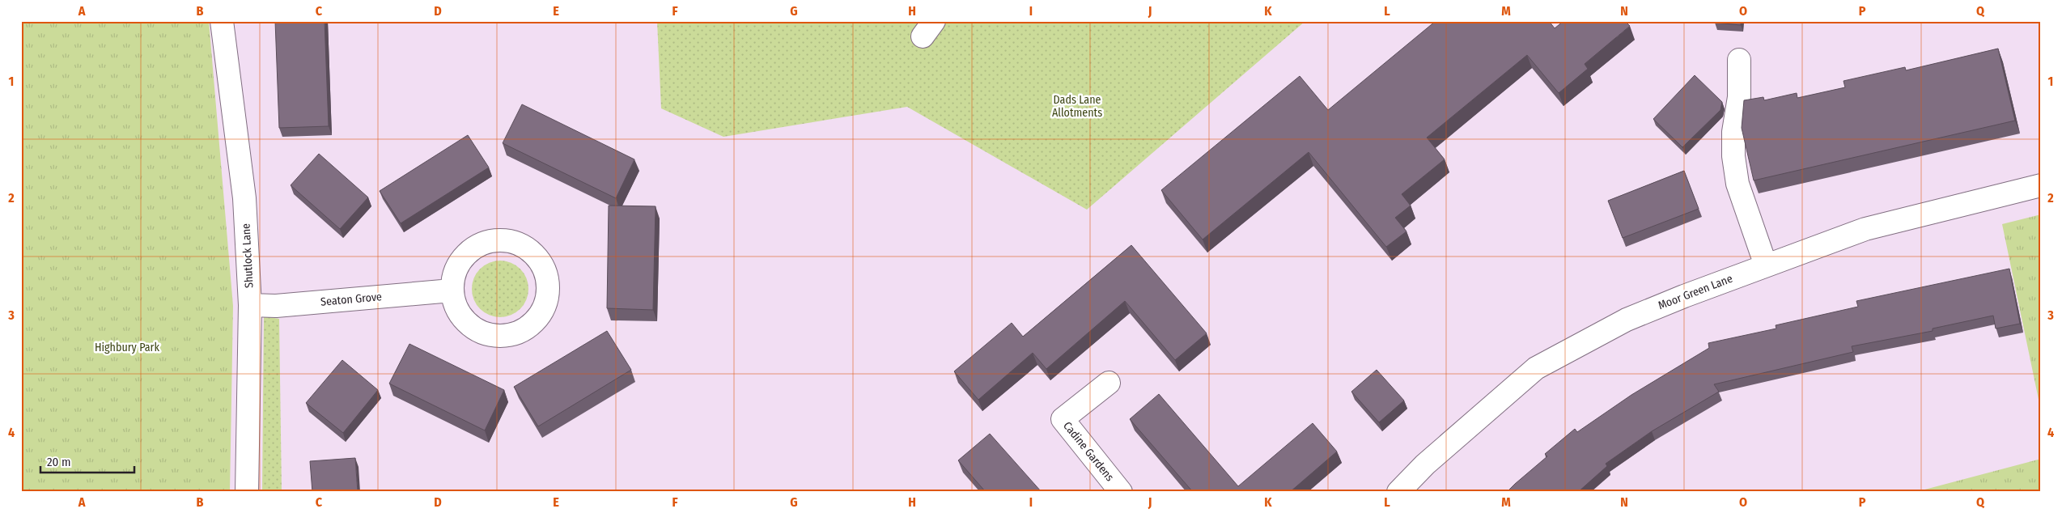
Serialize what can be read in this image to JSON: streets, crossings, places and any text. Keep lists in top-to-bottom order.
{
  "streets": {
    "street": [
      "Shutlock Lane",
      "Moor Green Lane",
      "Seaton Grove",
      "Cadine Gardens"
    ]
  },
  "crossings": [
    ["Shutlock Lane", "Seaton Grove"]
  ],
  "parks": ["Dads Lane Allotments", "Highbury Park"],
  "scale_bar": "20 m",
  "grid": {
    "columns": [
      "A",
      "B",
      "C",
      "D",
      "E",
      "F",
      "G",
      "H",
      "I",
      "J",
      "K",
      "L",
      "M",
      "N",
      "O",
      "P",
      "Q"
    ],
    "rows": [
      "1",
      "2",
      "3",
      "4"
    ]
  }
}
